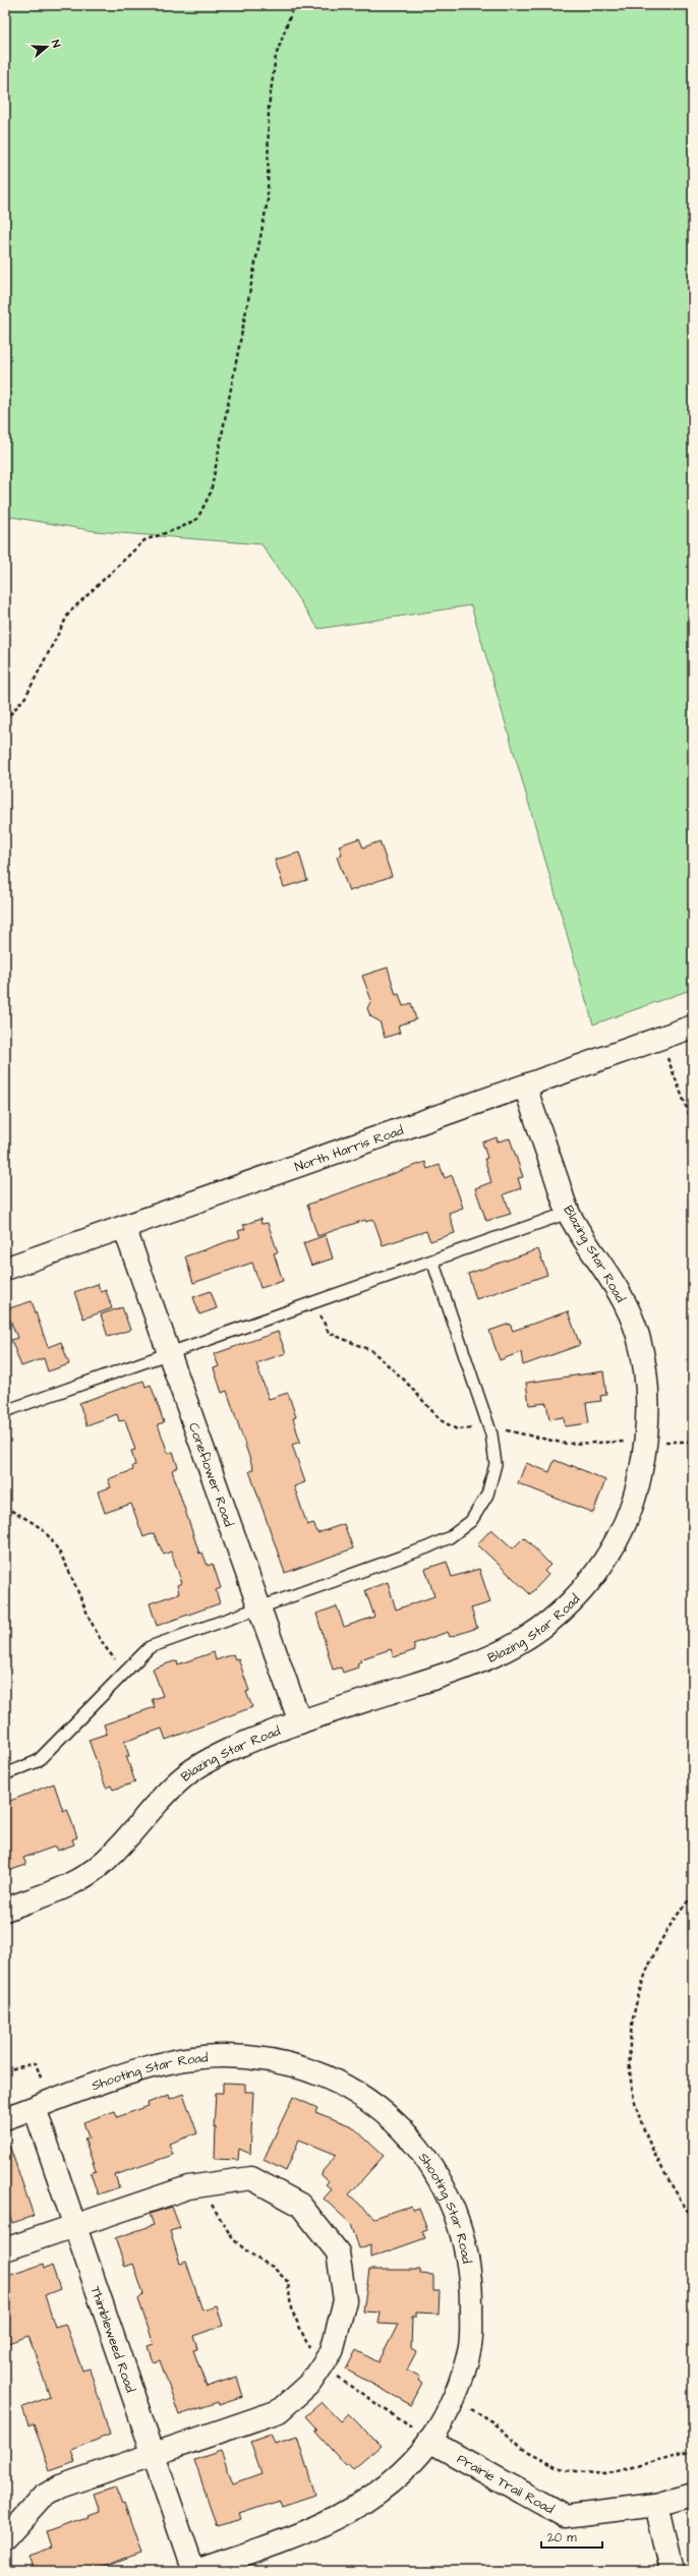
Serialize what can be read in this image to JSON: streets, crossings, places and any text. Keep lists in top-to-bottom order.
{
  "streets": {
    "street": [
      "North Harris Road",
      "Blazing Star Road",
      "Coneflower Road",
      "Shooting Star Road",
      "Thimbleweed Road",
      "Prairie Trail Road"
    ]
  },
  "crossings": [
    ["North Harris Road", "Blazing Star Road"],
    ["North Harris Road", "Coneflower Road"],
    ["Blazing Star Road", "Coneflower Road"],
    ["Shooting Star Road", "Thimbleweed Road"],
    ["Shooting Star Road", "Prairie Trail Road"]
  ],
  "scale_bar": "20 m",
  "north": "right"
}
